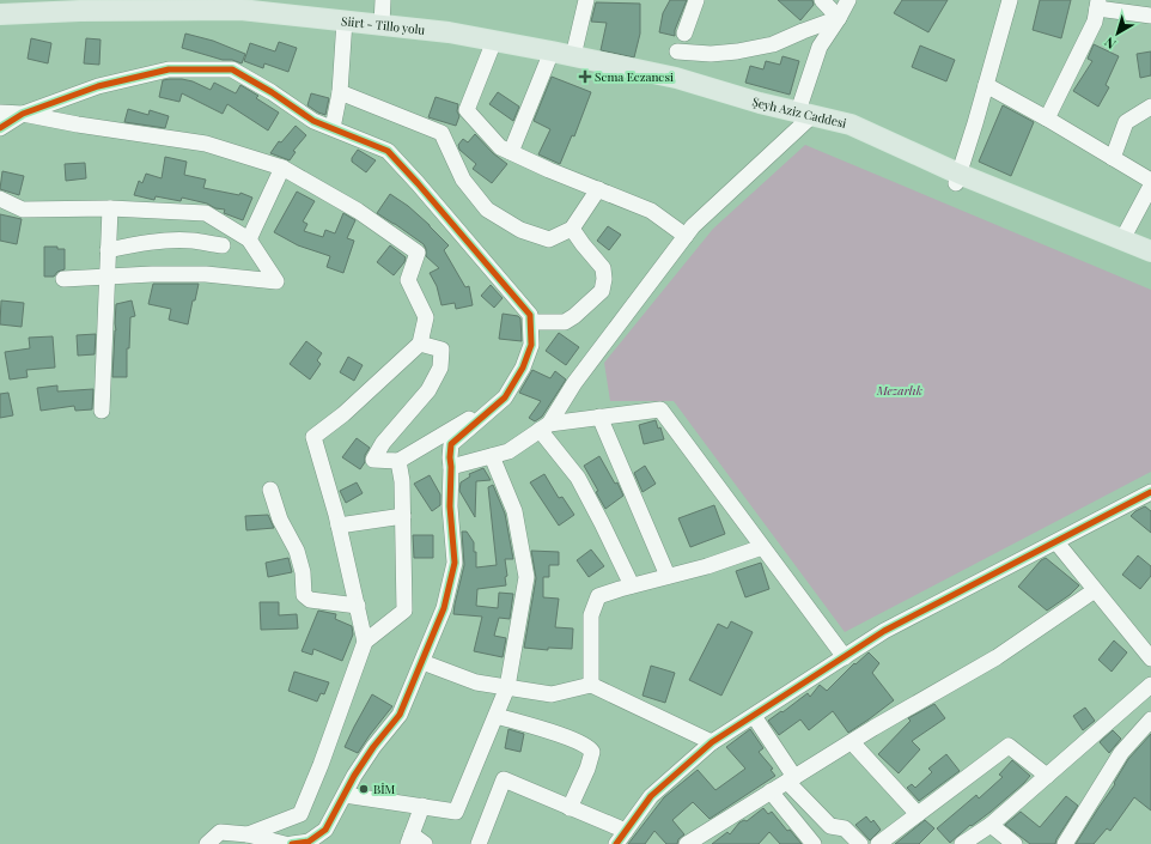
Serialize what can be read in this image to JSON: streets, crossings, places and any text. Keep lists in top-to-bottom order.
{
  "streets": {
    "main road": ["Siirt - Tillo yolu", "Şeyh Aziz Caddesi"]
  },
  "crossings": [
    ["Siirt - Tillo yolu", "Şeyh Aziz Caddesi"]
  ],
  "parks": ["Mezarlık"],
  "places": {
    "health": ["Sema Eczanesi"],
    "other": ["BİM"]
  },
  "north": "bottom left"
}
